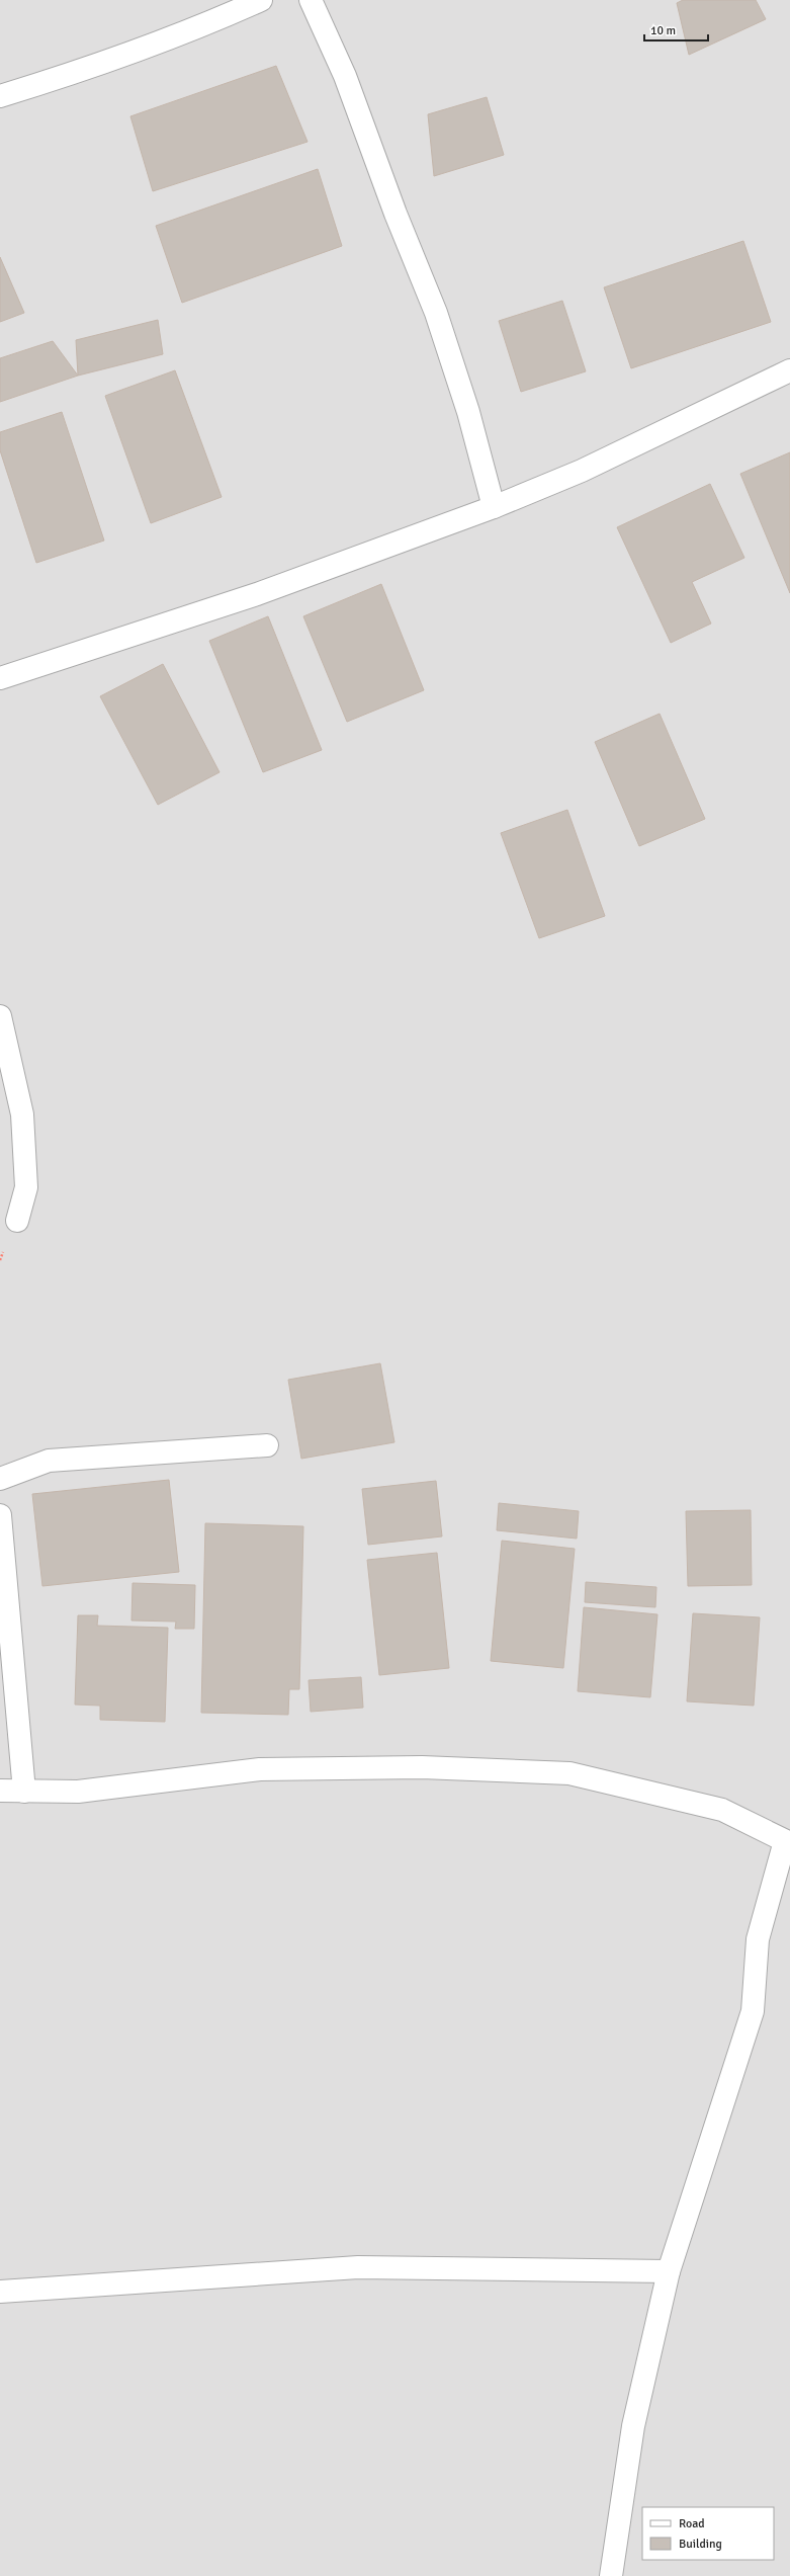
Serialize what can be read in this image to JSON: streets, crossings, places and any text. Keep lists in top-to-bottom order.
{
  "legend": ["Road", "Building"],
  "scale_bar": "10 m"
}
